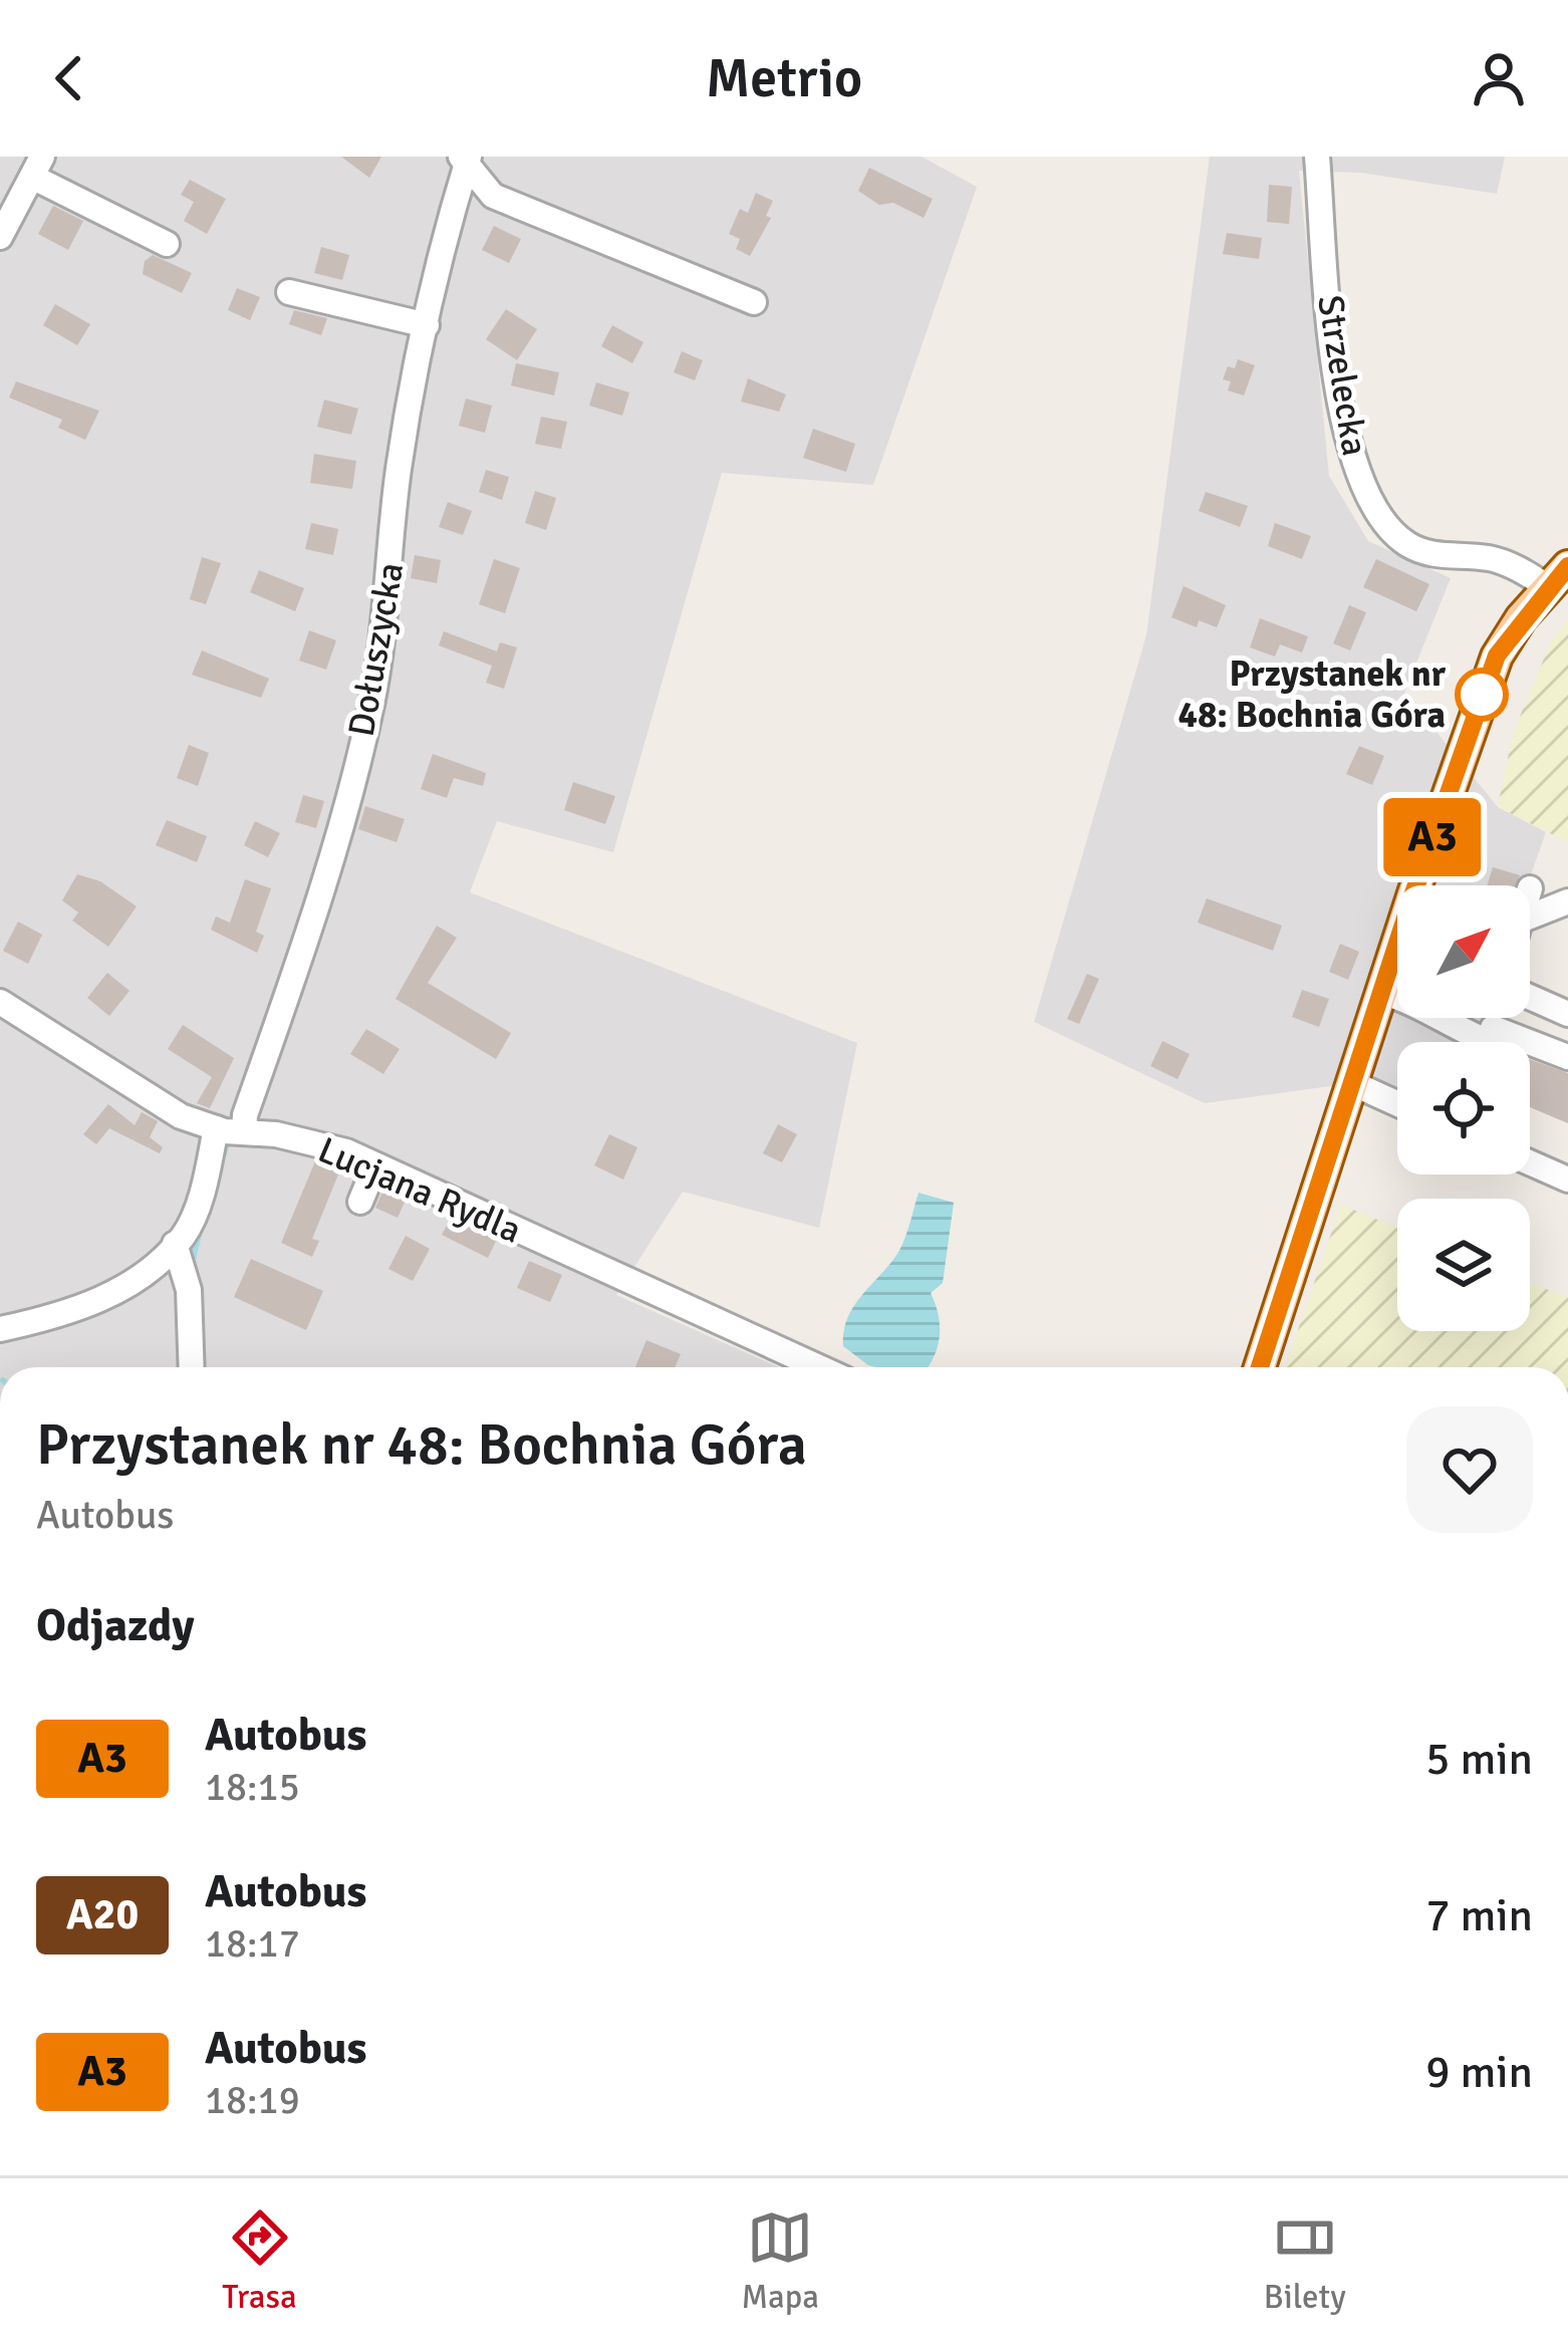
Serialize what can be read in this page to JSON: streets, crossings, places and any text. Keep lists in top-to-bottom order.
{
  "streets": {
    "street": ["Strzelecka", "Dołuszycka", "Lucjana Rydla"]
  },
  "crossings": [
    ["Dołuszycka", "Lucjana Rydla"]
  ],
  "places": ["Przystanek nr 48: Bochnia Góra"],
  "lines": ["bus line A3"],
  "north": "top right",
  "page": {
    "header": "Metrio",
    "on_map": "A3",
    "heading": [
      ["Przystanek nr 48: Bochnia Góra", "Autobus"],
      "Odjazdy"
    ],
    "list": [
      {
        "mark": "A3",
        "name": "Autobus",
        "note": "18:15",
        "value": "5 min"
      },
      {
        "mark": "A20",
        "name": "Autobus",
        "note": "18:17",
        "value": "7 min"
      },
      {
        "mark": "A3",
        "name": "Autobus",
        "note": "18:19",
        "value": "9 min"
      }
    ],
    "tabs": ["Trasa", "Mapa", "Bilety"]
  }
}
